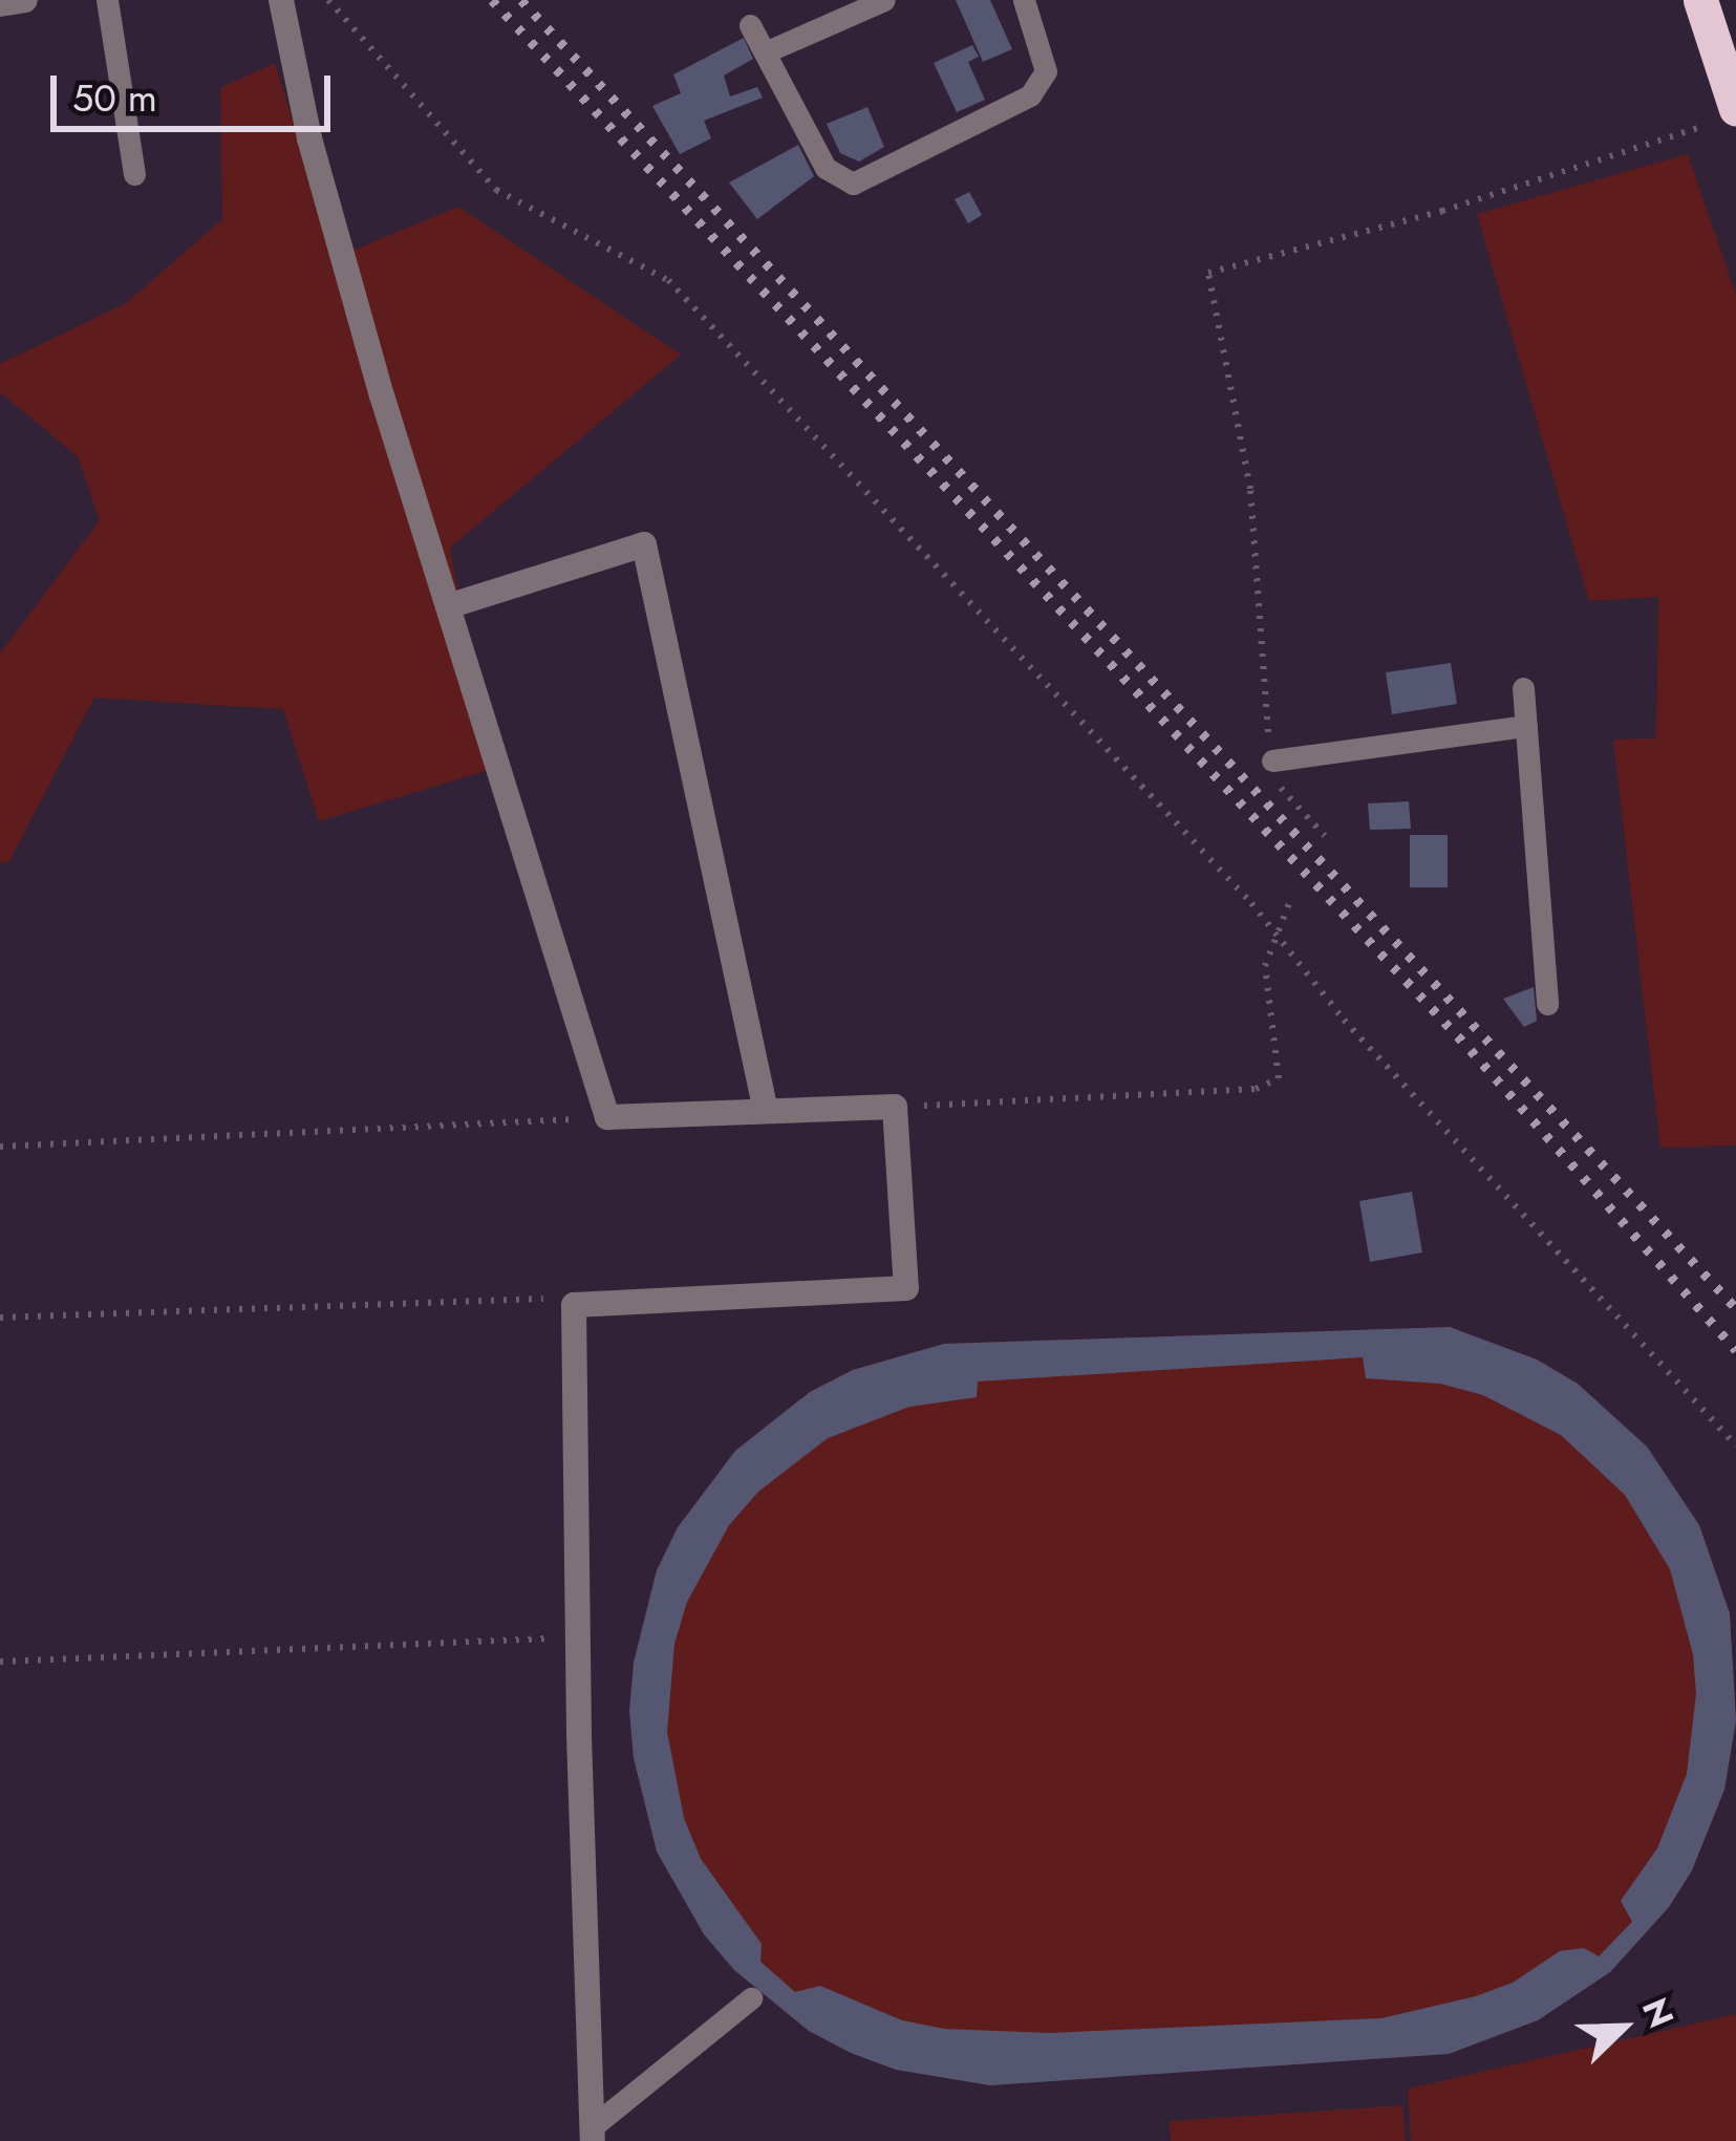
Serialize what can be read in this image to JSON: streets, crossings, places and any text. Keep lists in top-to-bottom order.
{
  "scale_bar": "50 m",
  "north": "top right"
}
